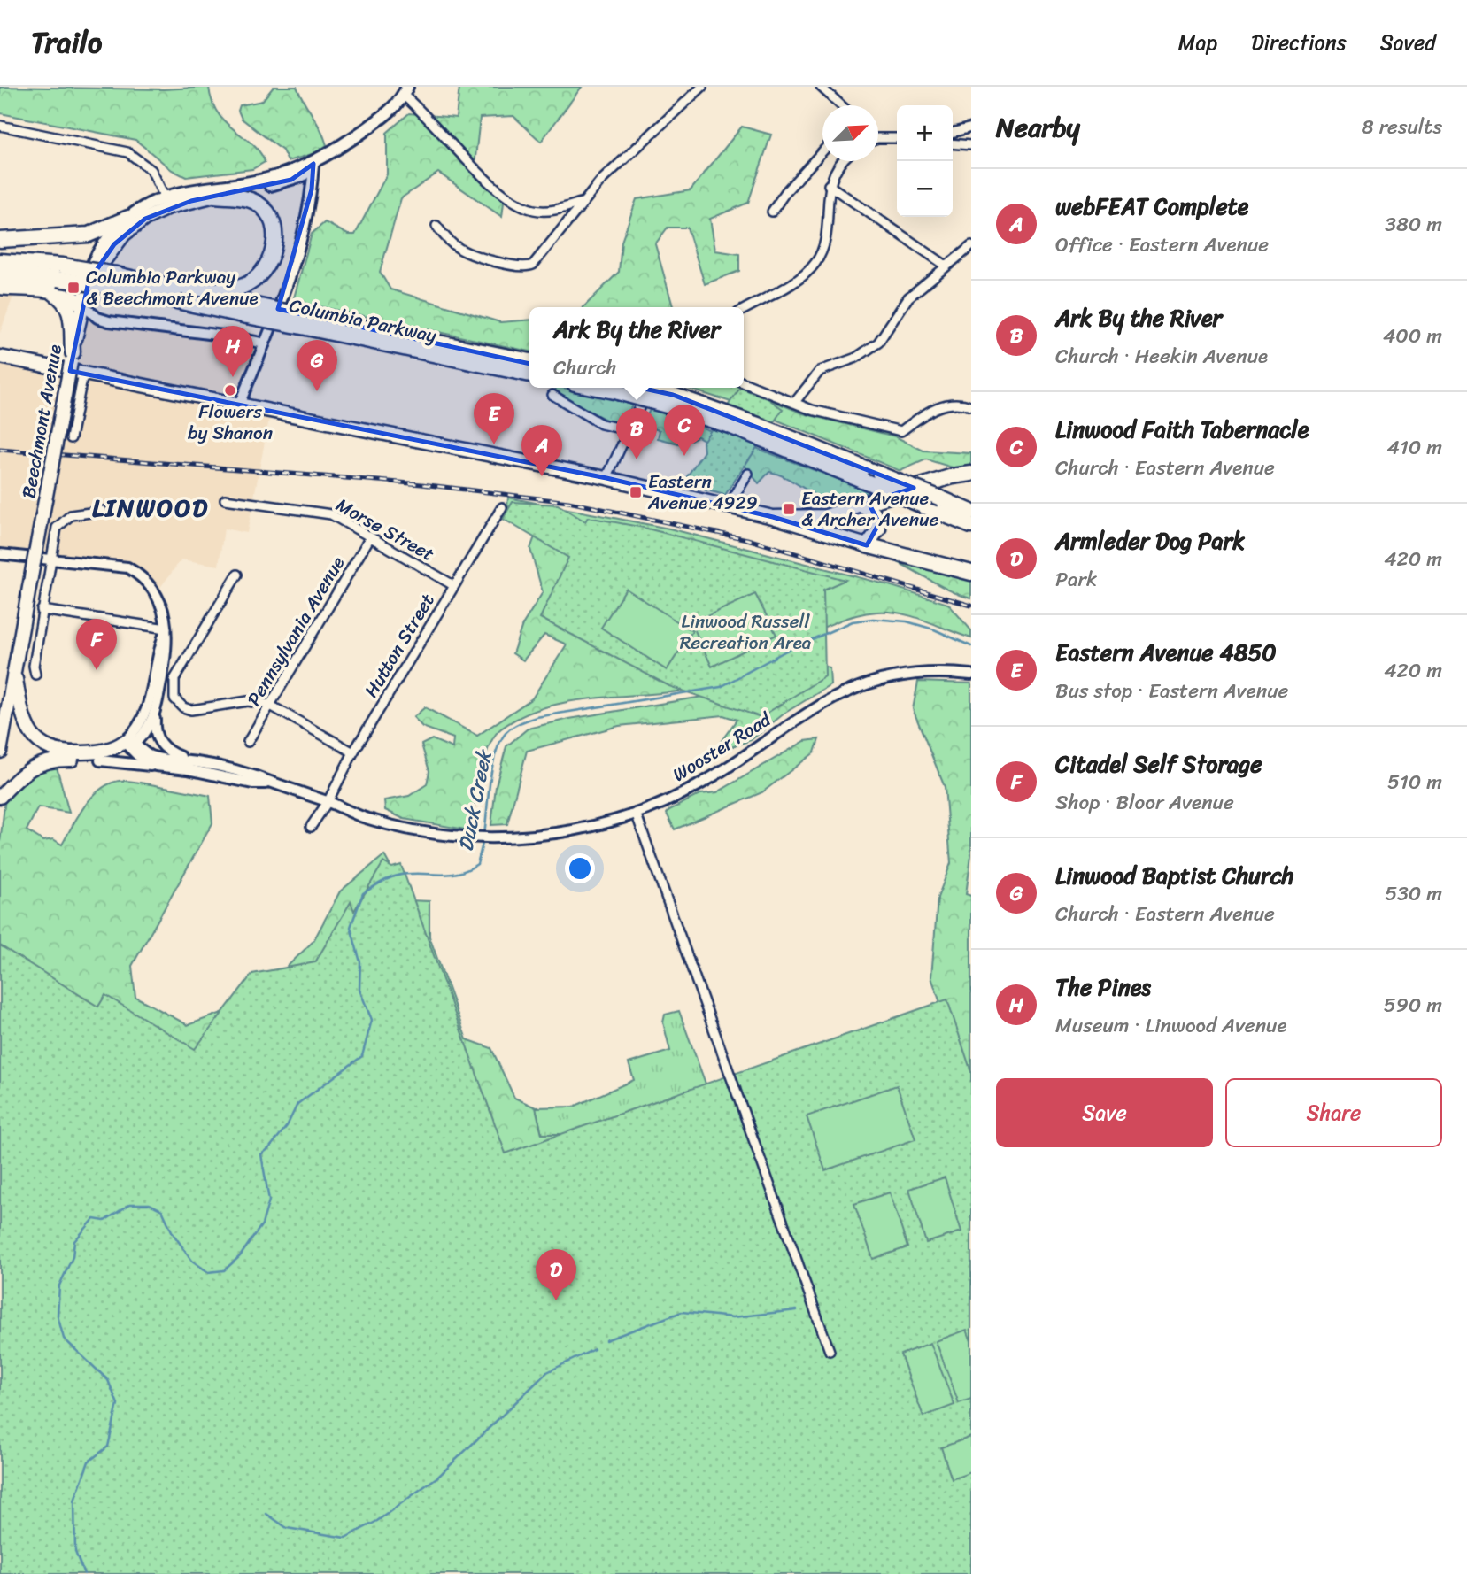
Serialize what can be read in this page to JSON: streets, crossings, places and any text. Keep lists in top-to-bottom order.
{
  "streets": {
    "highway": ["Columbia Parkway"],
    "main road": ["Beechmont Avenue"],
    "street": [
      "Morse Street",
      "Pennsylvania Avenue",
      "Hutton Street",
      "Wooster Road"
    ]
  },
  "crossings": [
    ["Morse Street", "Pennsylvania Avenue"],
    ["Morse Street", "Hutton Street"],
    ["Hutton Street", "Wooster Road"]
  ],
  "districts": ["LINWOOD"],
  "water": ["Duck Creek"],
  "parks": ["Linwood Russell Recreation Area"],
  "places": {
    "transit": ["Columbia Parkway & Beechmont Avenue", "Eastern Avenue 4929", "Eastern Avenue & Archer Avenue"],
    "other": ["Flowers by Shanon"]
  },
  "north": "top right",
  "page": {
    "header": "Trailo",
    "nav": ["Map", "Directions", "Saved"],
    "heading": ["Nearby", "8 results"],
    "map_buttons": ["+", "−"],
    "list": [
      {
        "mark": "A",
        "name": "webFEAT Complete",
        "note": "Office · Eastern Avenue",
        "value": "380 m"
      },
      {
        "mark": "B",
        "name": "Ark By the River",
        "note": "Church · Heekin Avenue",
        "value": "400 m"
      },
      {
        "mark": "C",
        "name": "Linwood Faith Tabernacle",
        "note": "Church · Eastern Avenue",
        "value": "410 m"
      },
      {
        "mark": "D",
        "name": "Armleder Dog Park",
        "note": "Park",
        "value": "420 m"
      },
      {
        "mark": "E",
        "name": "Eastern Avenue 4850",
        "note": "Bus stop · Eastern Avenue",
        "value": "420 m"
      },
      {
        "mark": "F",
        "name": "Citadel Self Storage",
        "note": "Shop · Bloor Avenue",
        "value": "510 m"
      },
      {
        "mark": "G",
        "name": "Linwood Baptist Church",
        "note": "Church · Eastern Avenue",
        "value": "530 m"
      },
      {
        "mark": "H",
        "name": "The Pines",
        "note": "Museum · Linwood Avenue",
        "value": "590 m"
      }
    ],
    "popup": ["Ark By the River", "Church"],
    "pins": [
      "H",
      "G",
      "E",
      "C",
      "B",
      "A",
      "F",
      "D"
    ],
    "buttons": ["Save", "Share"]
  }
}
